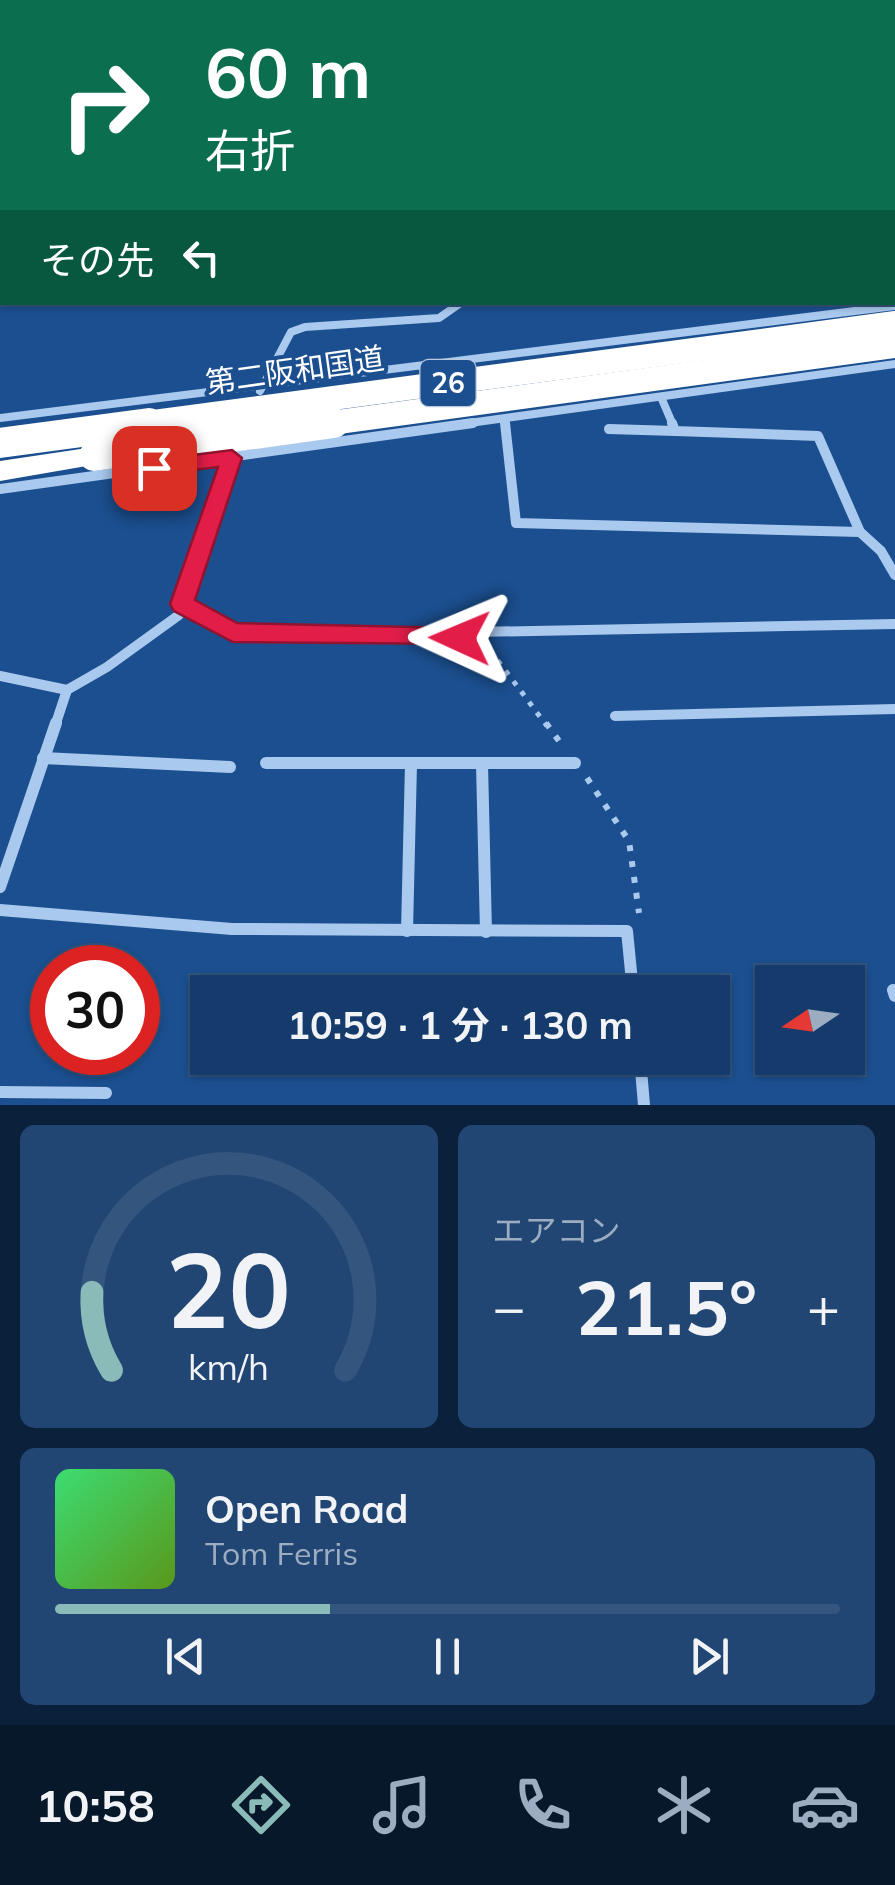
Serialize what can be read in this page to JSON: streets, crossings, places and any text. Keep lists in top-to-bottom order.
{
  "streets": {
    "highway": ["第二阪和国道", "26"]
  },
  "north": "left",
  "page": {
    "turn": ["60 m", "右折"],
    "then": "その先",
    "limit": "30",
    "trip": "10:59 · 1 分 · 130 m",
    "tile": "エアコン",
    "heat": ["−", "21.5°", "+"],
    "song": ["Open Road", "Tom Ferris"],
    "tabs": "10:58",
    "gauge": ["20", "km/h"]
  }
}
